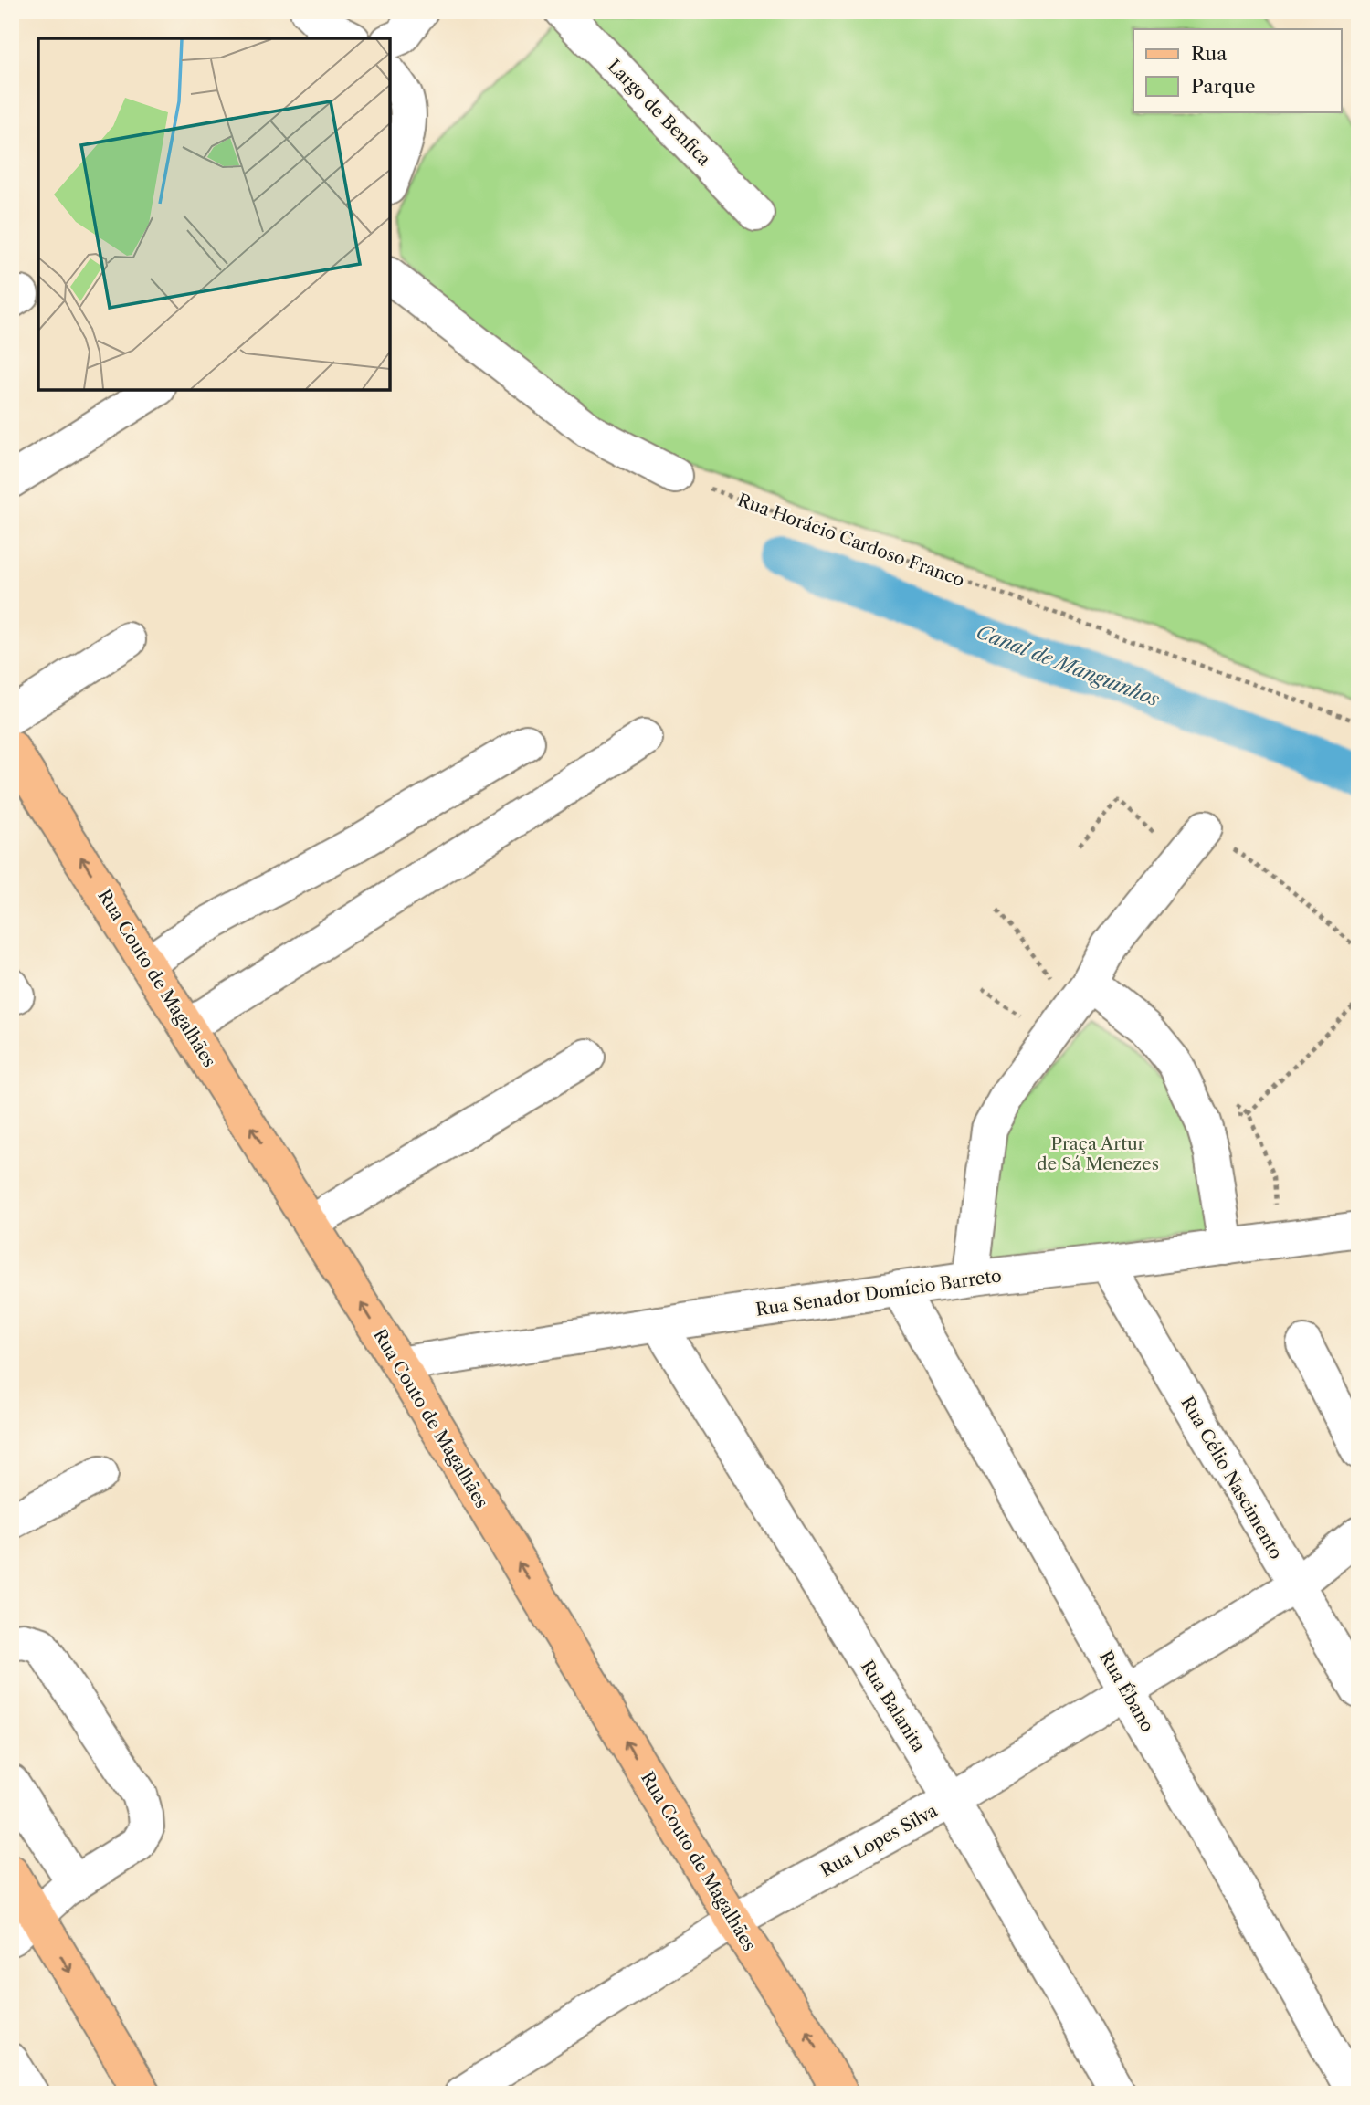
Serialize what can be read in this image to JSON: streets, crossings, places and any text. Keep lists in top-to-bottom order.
{
  "streets": {
    "main road": ["Rua Couto de Magalhães"],
    "street": [
      "Largo de Benfica",
      "Rua Senador Domício Barreto",
      "Rua Célio Nascimento",
      "Rua Ébano",
      "Rua Balanita",
      "Rua Lopes Silva"
    ],
    "path": ["Rua Horácio Cardoso Franco"]
  },
  "crossings": [
    ["Rua Couto de Magalhães", "Rua Senador Domício Barreto"],
    ["Rua Couto de Magalhães", "Rua Lopes Silva"],
    ["Rua Senador Domício Barreto", "Rua Célio Nascimento"],
    ["Rua Senador Domício Barreto", "Rua Ébano"],
    ["Rua Senador Domício Barreto", "Rua Balanita"],
    ["Rua Célio Nascimento", "Rua Lopes Silva"],
    ["Rua Ébano", "Rua Lopes Silva"],
    ["Rua Balanita", "Rua Lopes Silva"]
  ],
  "one_way": ["Rua Couto de Magalhães"],
  "water": ["Canal de Manguinhos"],
  "parks": ["Praça Artur de Sá Menezes"],
  "legend": ["Rua", "Parque"]
}
